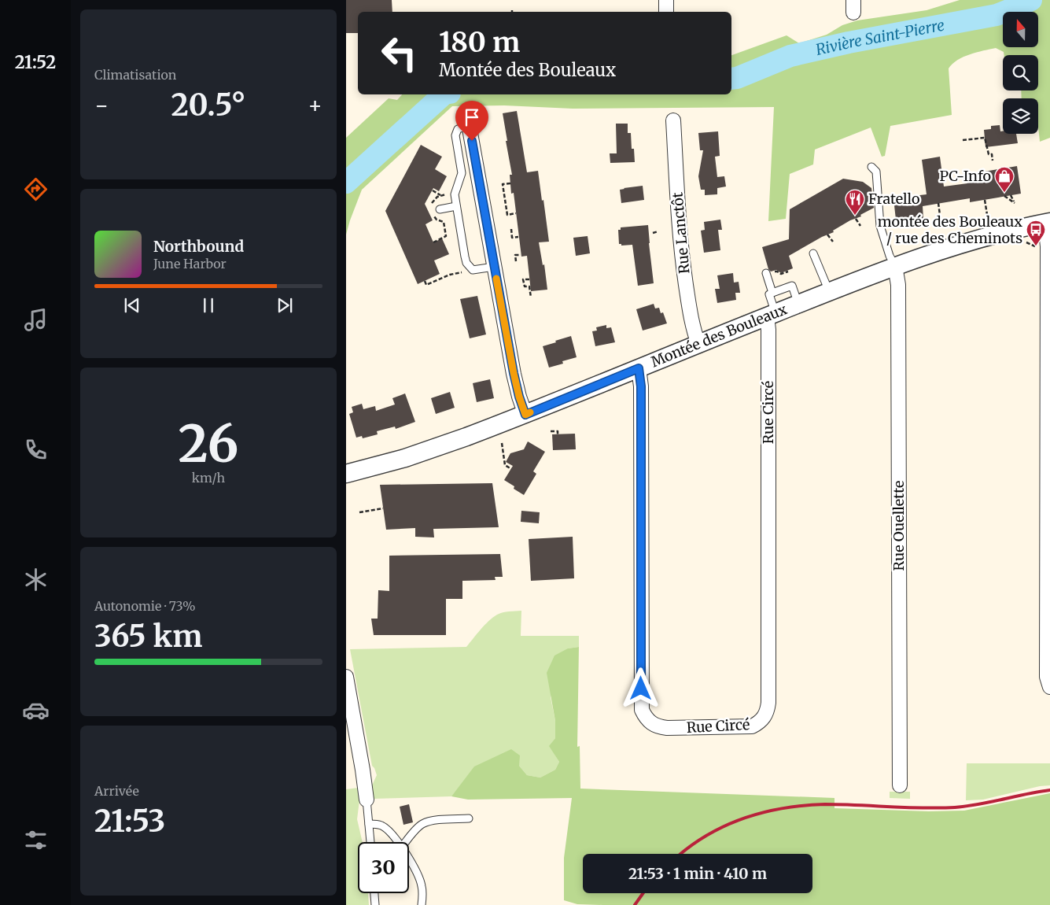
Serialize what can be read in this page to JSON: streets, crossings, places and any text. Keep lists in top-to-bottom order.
{
  "streets": {
    "street": [
      "Rue Lanctôt",
      "Montée des Bouleaux",
      "Rue Circé",
      "Rue Ouellette"
    ]
  },
  "crossings": [
    ["Rue Lanctôt", "Montée des Bouleaux"],
    ["Montée des Bouleaux", "Rue Circé"],
    ["Montée des Bouleaux", "Rue Ouellette"]
  ],
  "water": ["Rivière Saint-Pierre"],
  "places": {
    "shop": ["PC-Info"],
    "restaurant": ["Fratello"],
    "bus stop": ["montée des Bouleaux / rue des Cheminots"]
  },
  "north": "top",
  "page": {
    "tabs": "21:52",
    "tile": [
      "Climatisation",
      ["26", "km/h"],
      ["Autonomie · 73%", "365 km"],
      ["Arrivée", "21:53"]
    ],
    "turn": ["180 m", "Montée des Bouleaux"],
    "heat": ["−", "20.5°", "+"],
    "song": ["Northbound", "June Harbor"],
    "limit": "30",
    "trip": "21:53 · 1 min · 410 m"
  }
}
